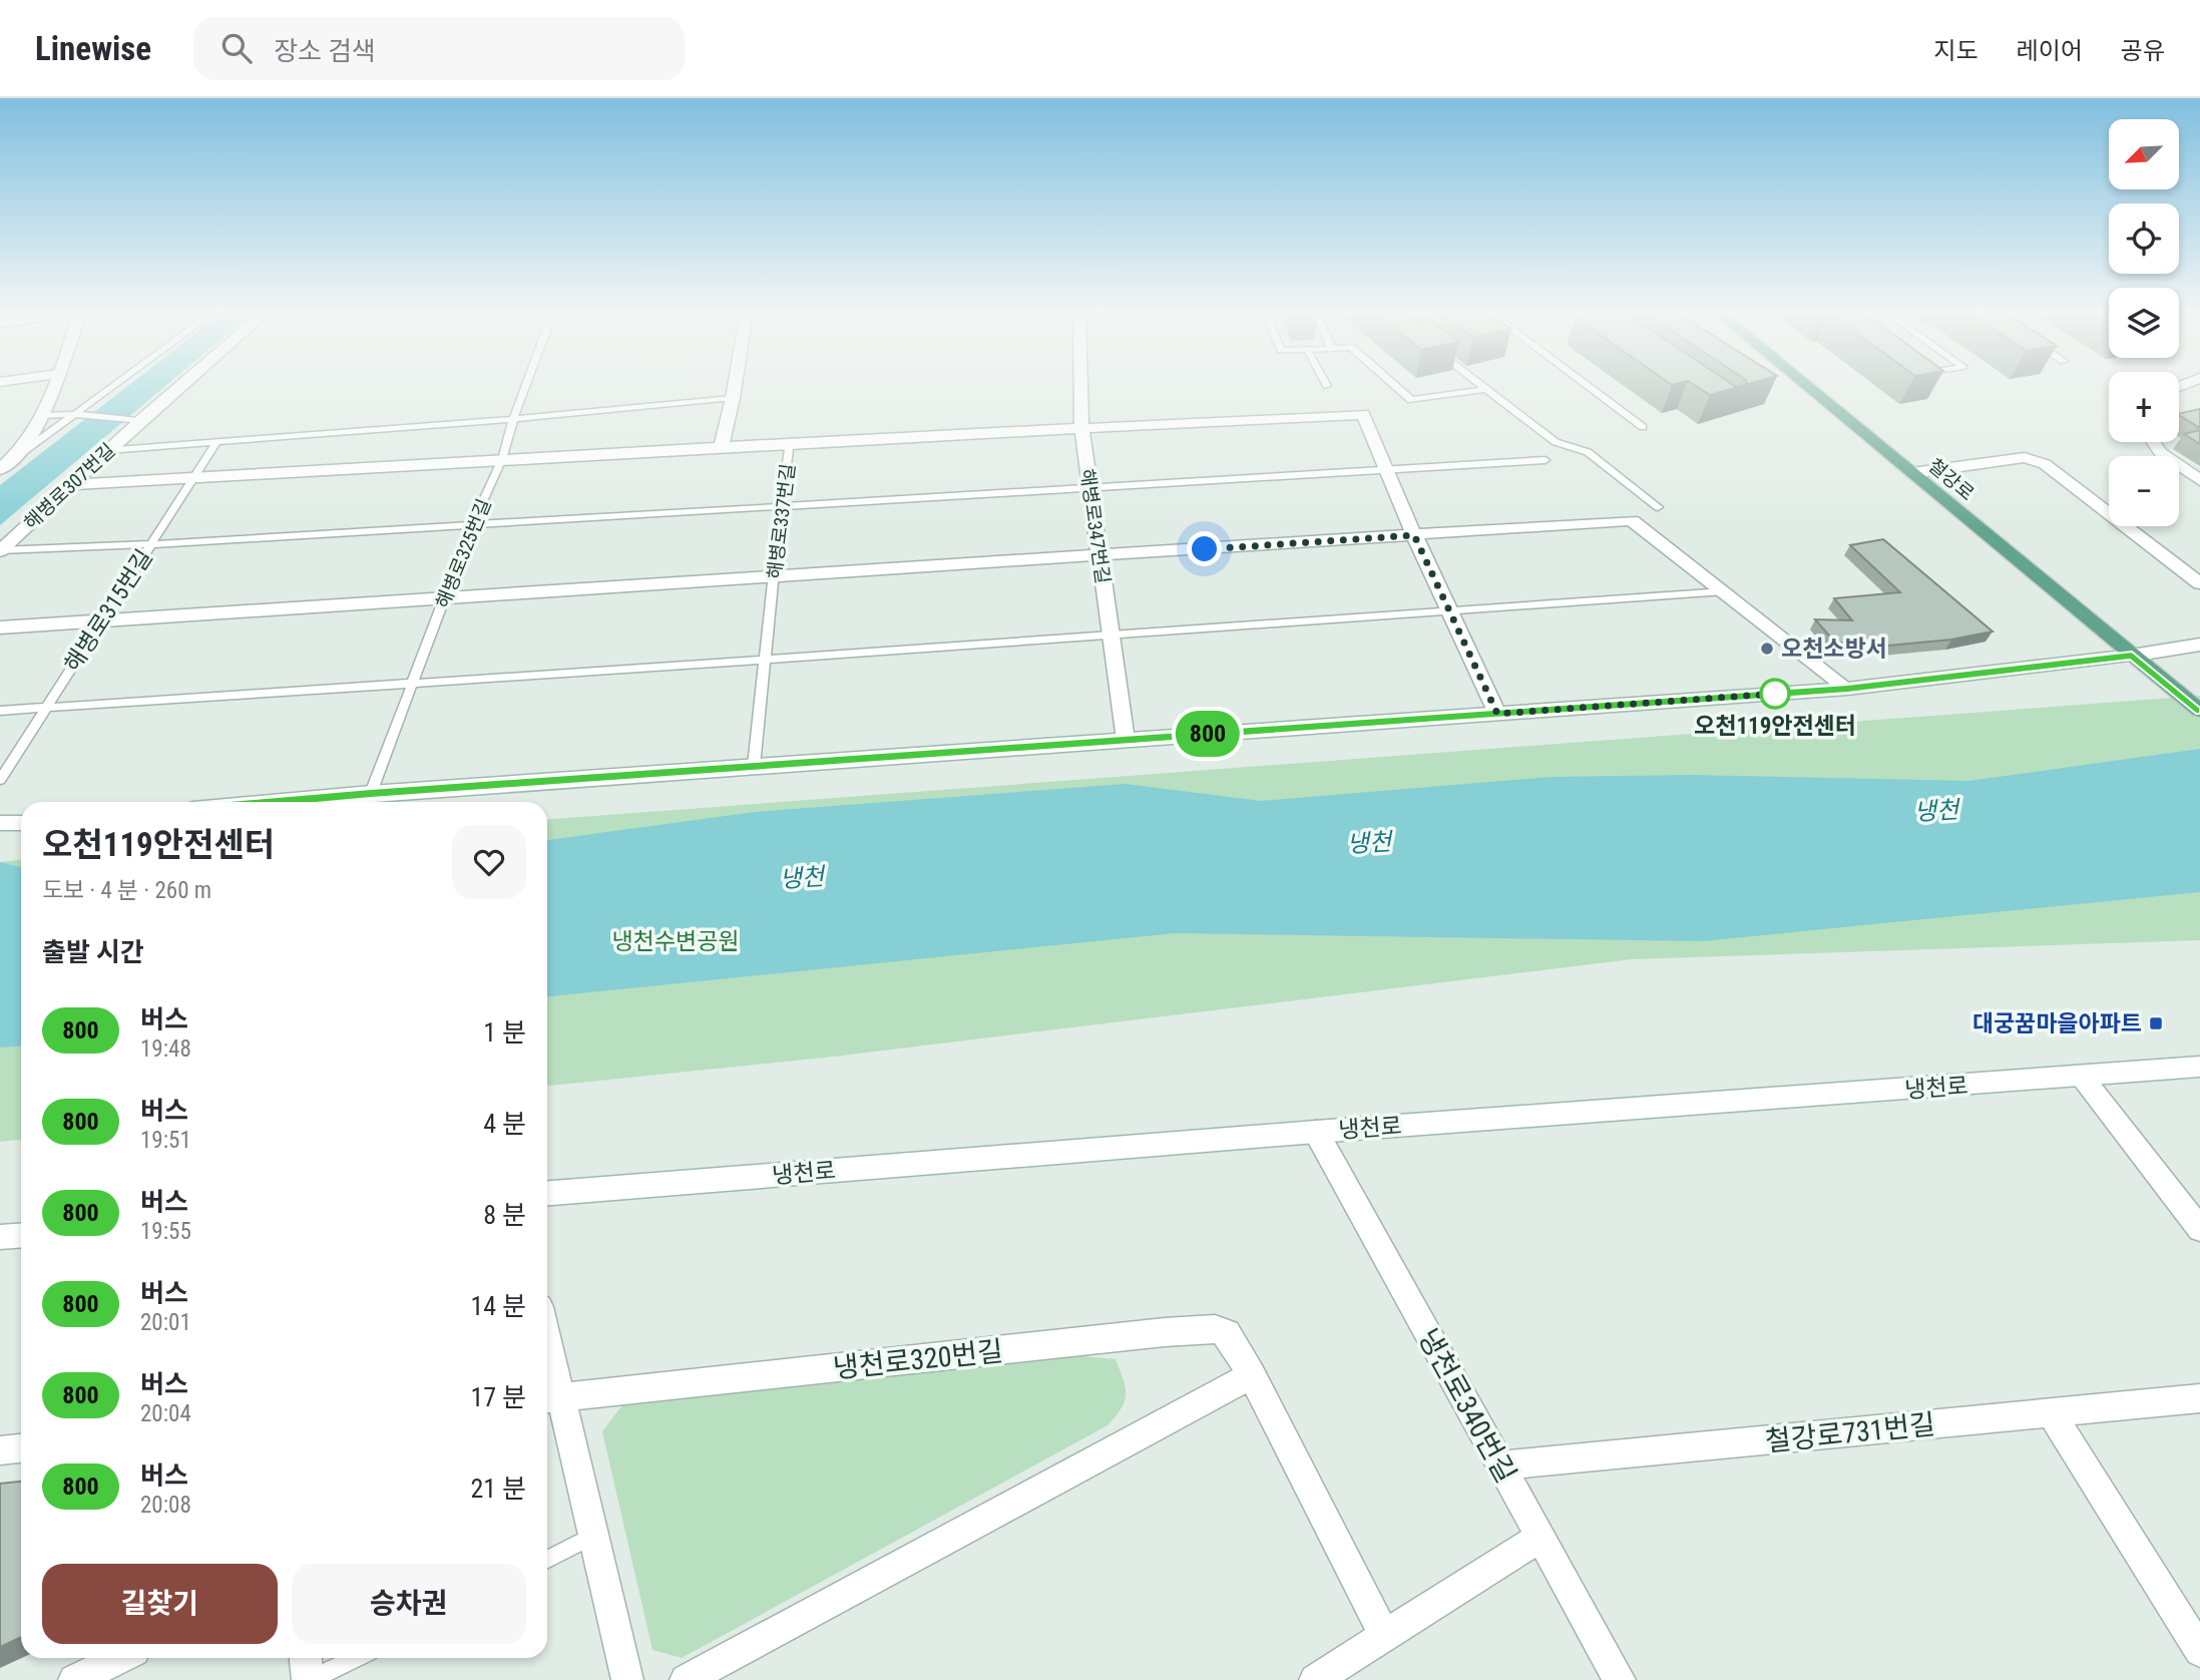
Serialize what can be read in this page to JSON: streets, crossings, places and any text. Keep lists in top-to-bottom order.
{
  "streets": {
    "main road": ["철강로"],
    "street": [
      "해병로307번길",
      "해병로337번길",
      "해병로347번길",
      "냉천로",
      "냉천로320번길",
      "냉천로340번길",
      "철강로731번길"
    ],
    "lane": ["해병로325번길", "해병로315번길"]
  },
  "crossings": [
    ["해병로307번길", "해병로337번길"],
    ["해병로337번길", "해병로325번길"],
    ["해병로337번길", "해병로315번길"],
    ["냉천로", "냉천로340번길"],
    ["냉천로340번길", "철강로731번길"]
  ],
  "water": ["냉천"],
  "parks": ["냉천수변공원"],
  "places": {
    "other": ["오천소방서", "오천119안전센터"],
    "transit": ["대궁꿈마을아파트"]
  },
  "lines": ["bus line 800"],
  "north": "bottom left",
  "page": {
    "header": "Linewise",
    "search": "장소 검색",
    "nav": ["지도", "레이어", "공유"],
    "on_map": "800",
    "map_buttons": ["+", "−"],
    "heading": [
      ["오천119안전센터", "도보 · 4 분 · 260 m"],
      "출발 시간"
    ],
    "list": [
      {
        "mark": "800",
        "name": "버스",
        "note": "19:48",
        "value": "1 분"
      },
      {
        "mark": "800",
        "name": "버스",
        "note": "19:51",
        "value": "4 분"
      },
      {
        "mark": "800",
        "name": "버스",
        "note": "19:55",
        "value": "8 분"
      },
      {
        "mark": "800",
        "name": "버스",
        "note": "20:01",
        "value": "14 분"
      },
      {
        "mark": "800",
        "name": "버스",
        "note": "20:04",
        "value": "17 분"
      },
      {
        "mark": "800",
        "name": "버스",
        "note": "20:08",
        "value": "21 분"
      }
    ],
    "buttons": ["길찾기", "승차권"]
  }
}
